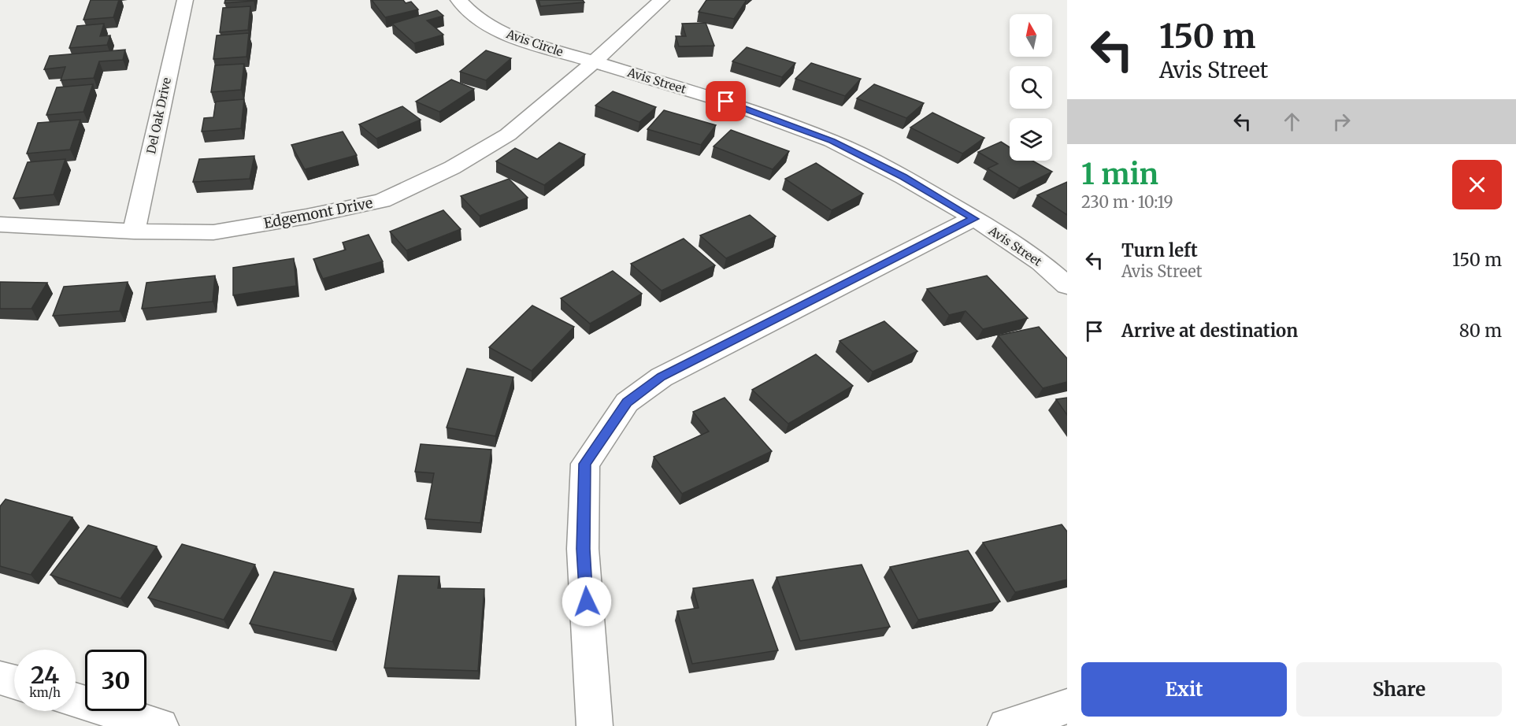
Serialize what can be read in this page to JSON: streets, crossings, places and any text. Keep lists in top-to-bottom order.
{
  "streets": {
    "street": [
      "Avis Circle",
      "Avis Street",
      "Del Oak Drive",
      "Edgemont Drive"
    ]
  },
  "crossings": [
    ["Avis Circle", "Avis Street"],
    ["Avis Circle", "Edgemont Drive"],
    ["Avis Street", "Edgemont Drive"],
    ["Del Oak Drive", "Edgemont Drive"]
  ],
  "north": "top",
  "page": {
    "turn": ["150 m", "Avis Street"],
    "heading": ["1 min", "230 m · 10:19"],
    "list": [
      {
        "name": "Turn left",
        "note": "Avis Street",
        "value": "150 m"
      },
      {
        "name": "Arrive at destination",
        "value": "80 m"
      }
    ],
    "speed": "24 km/h",
    "limit": "30",
    "buttons": ["Exit", "Share"]
  }
}
